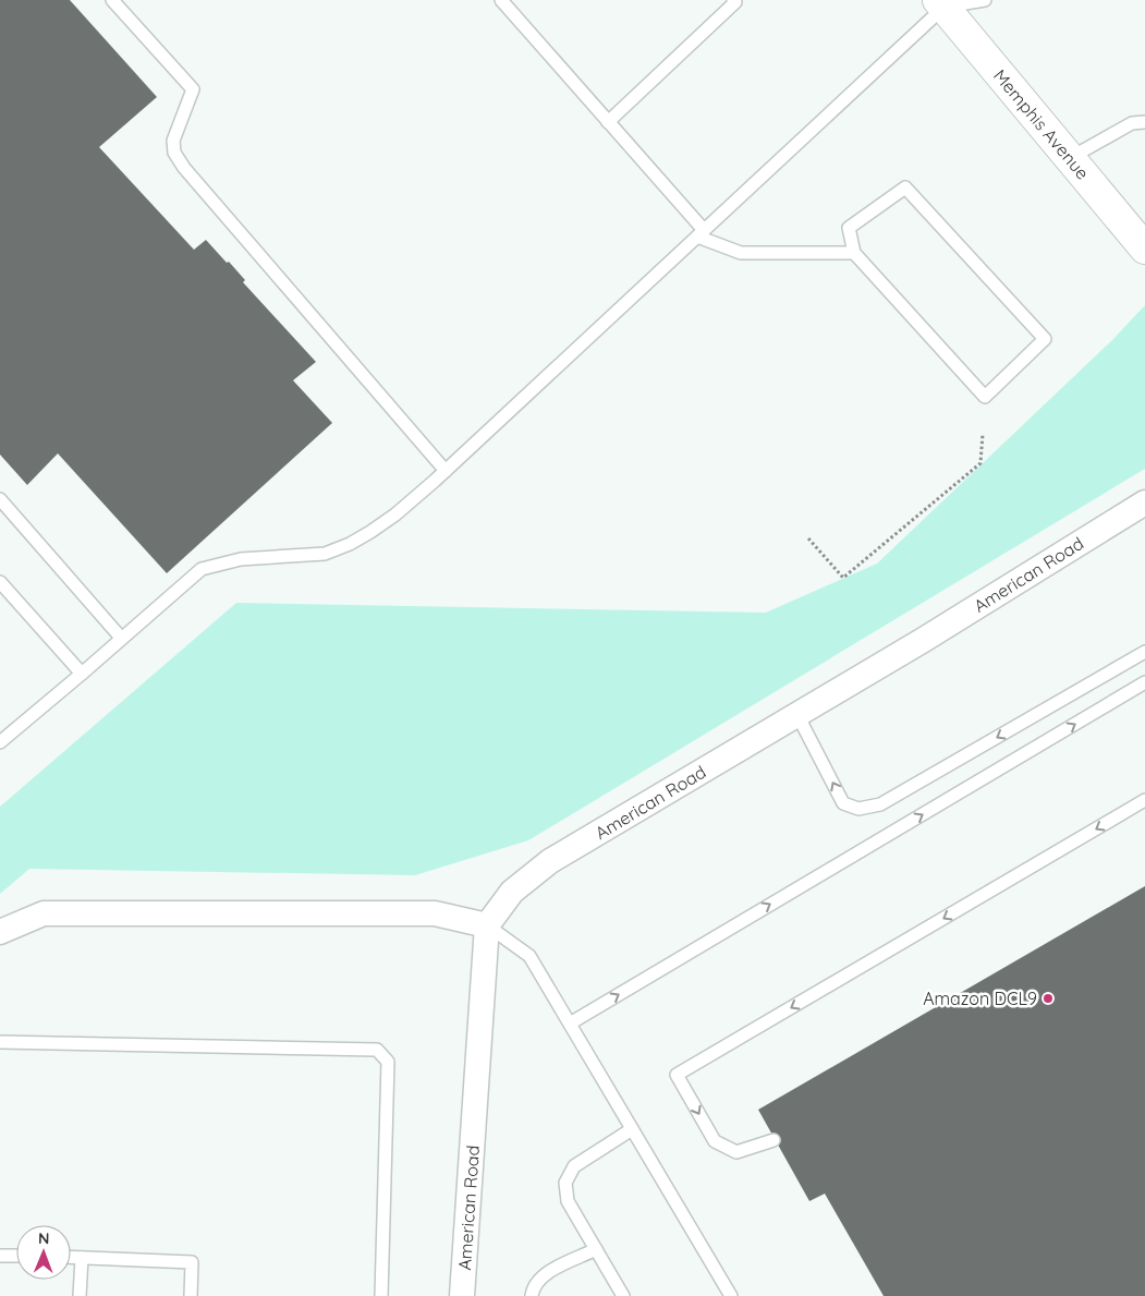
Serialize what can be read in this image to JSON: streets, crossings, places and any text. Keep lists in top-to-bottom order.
{
  "streets": {
    "main road": ["Memphis Avenue"],
    "street": ["American Road"]
  },
  "places": ["Amazon DCL9"],
  "north": "top"
}
